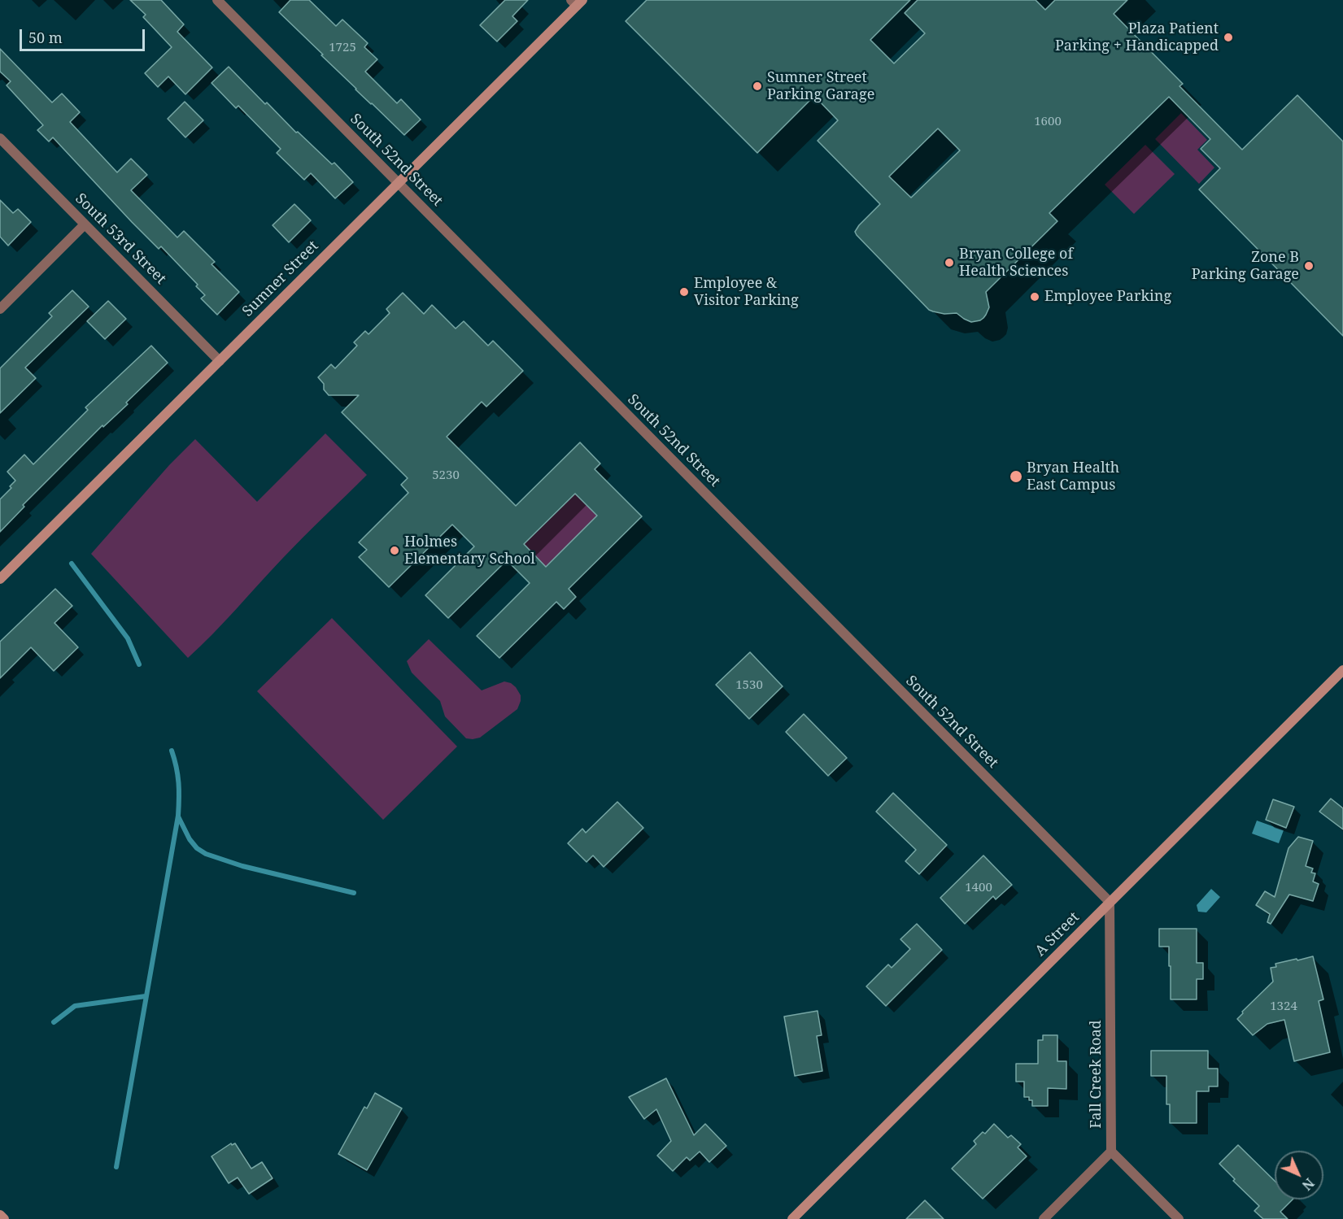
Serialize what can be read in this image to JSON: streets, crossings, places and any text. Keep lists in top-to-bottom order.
{
  "streets": {
    "street": [
      "South 52nd Street",
      "South 53rd Street",
      "Sumner Street",
      "A Street",
      "Fall Creek Road"
    ]
  },
  "crossings": [
    ["South 52nd Street", "Sumner Street"],
    ["South 52nd Street", "A Street"],
    ["South 52nd Street", "Fall Creek Road"],
    ["South 53rd Street", "Sumner Street"],
    ["A Street", "Fall Creek Road"]
  ],
  "places": [
    "Plaza Patient Parking + Handicapped",
    "Sumner Street Parking Garage",
    "Bryan College of Health Sciences",
    "Zone B Parking Garage",
    "Employee & Visitor Parking",
    "Employee Parking",
    "Bryan Health East Campus",
    "Holmes Elementary School"
  ],
  "house_numbers": [
    "1725",
    "1600",
    "5230",
    "1530",
    "1400",
    "1324"
  ],
  "scale_bar": "50 m",
  "north": "bottom right"
}
